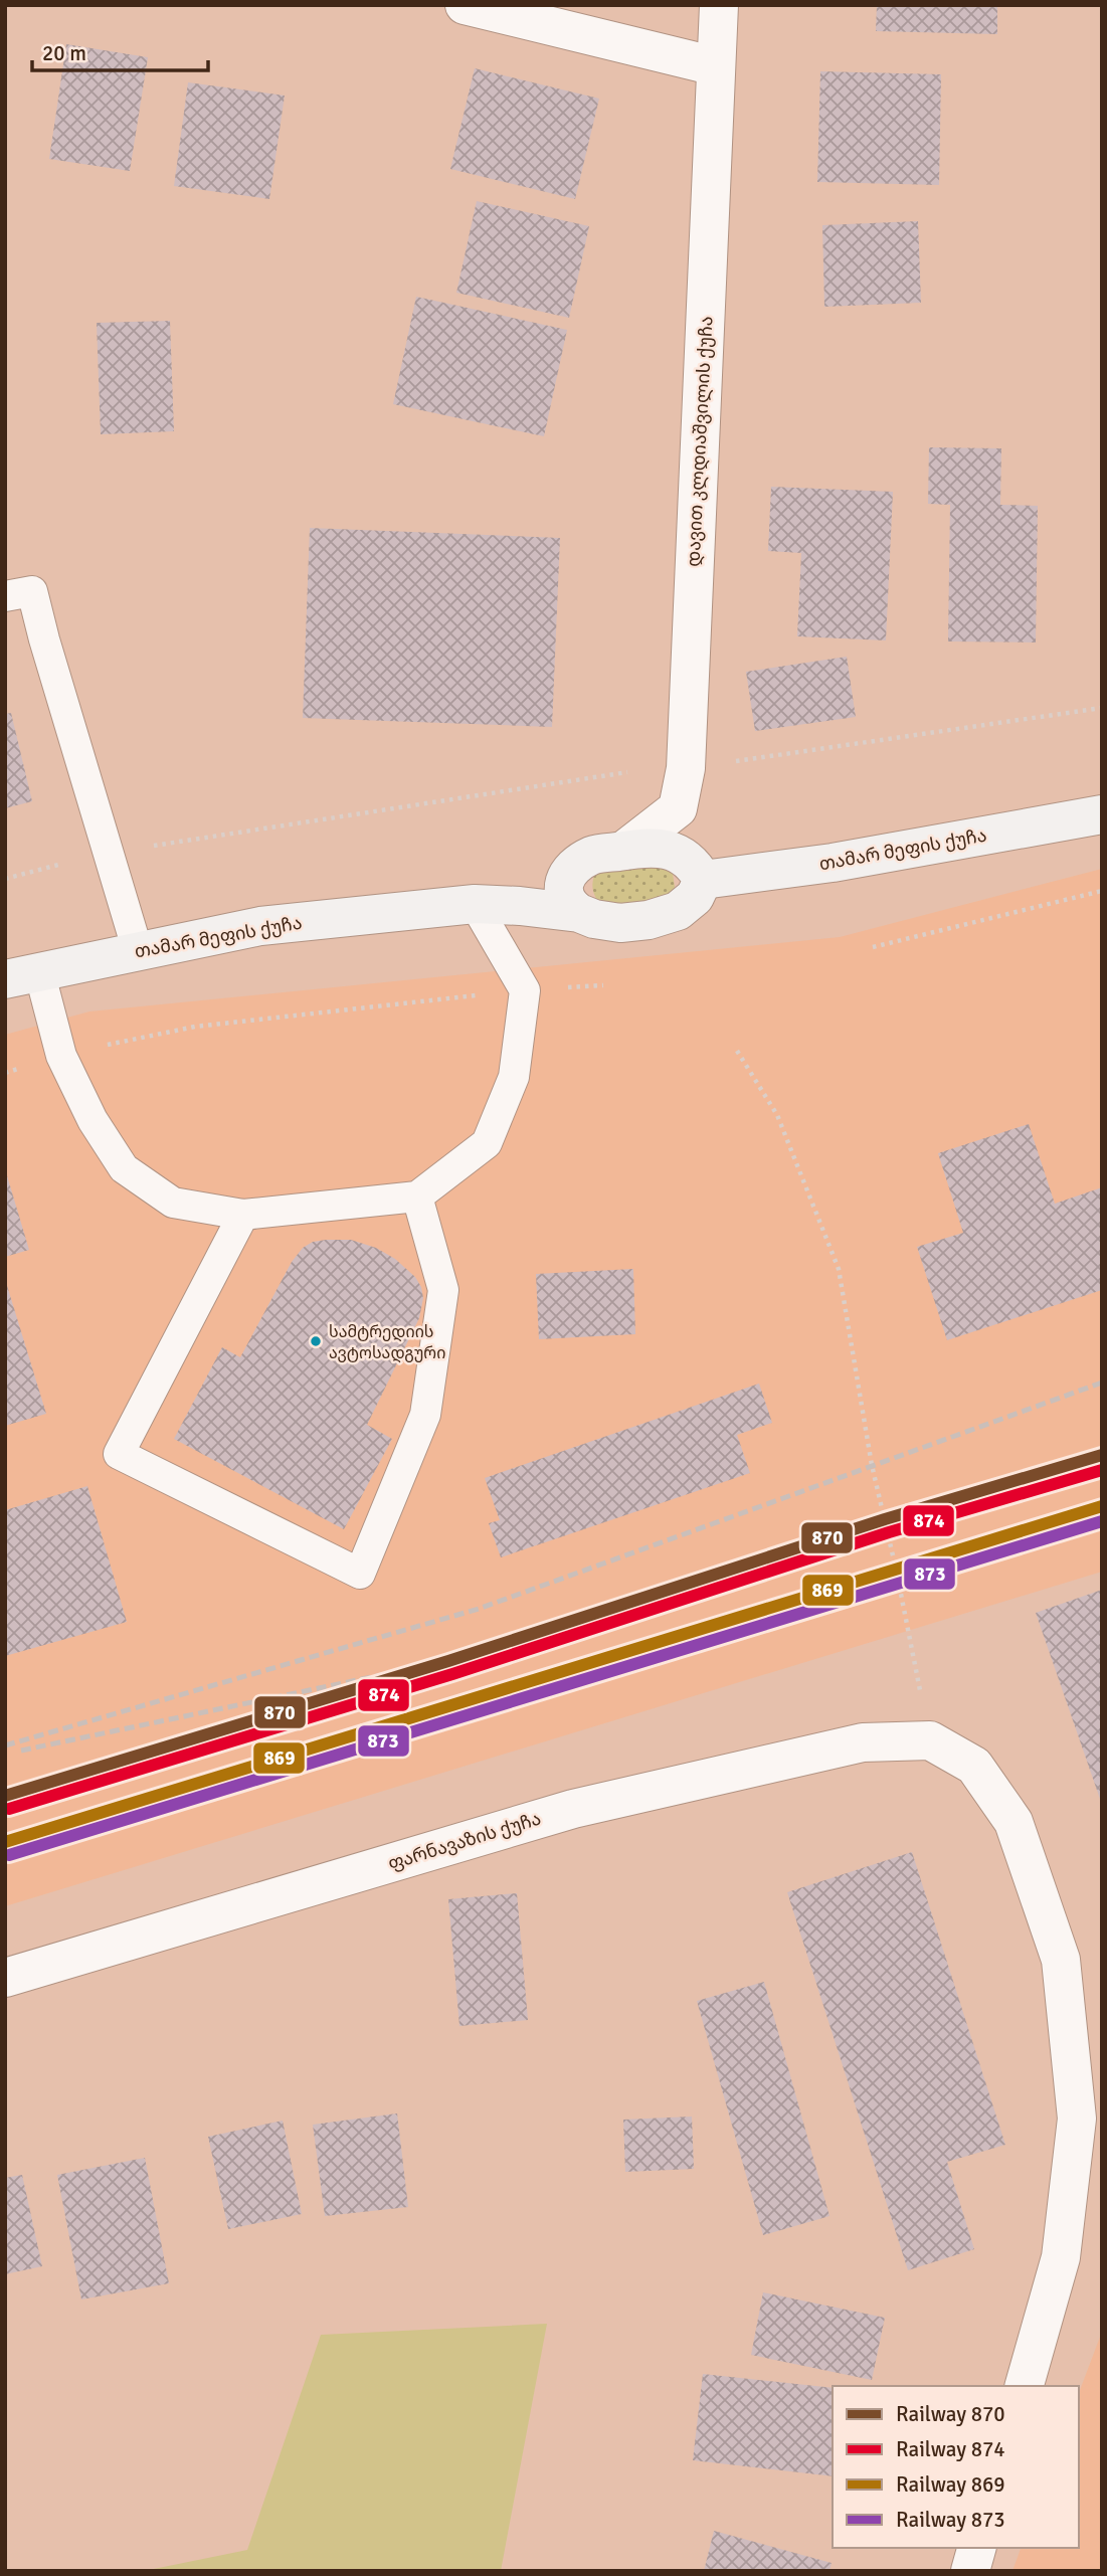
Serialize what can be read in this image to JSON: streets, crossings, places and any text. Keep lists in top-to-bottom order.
{
  "streets": {
    "main road": ["თამარ მეფის ქუჩა"],
    "street": ["დავით კლდიაშვილის ქუჩა", "ფარნავაზის ქუჩა"]
  },
  "crossings": [
    ["დავით კლდიაშვილის ქუჩა", "თამარ მეფის ქუჩა"]
  ],
  "places": ["სამტრედიის ავტოსადგური"],
  "lines": [
    "rail line 870",
    "rail line 874",
    "rail line 869",
    "rail line 873"
  ],
  "legend": [
    "Railway 870",
    "Railway 874",
    "Railway 869",
    "Railway 873"
  ],
  "scale_bar": "20 m"
}
